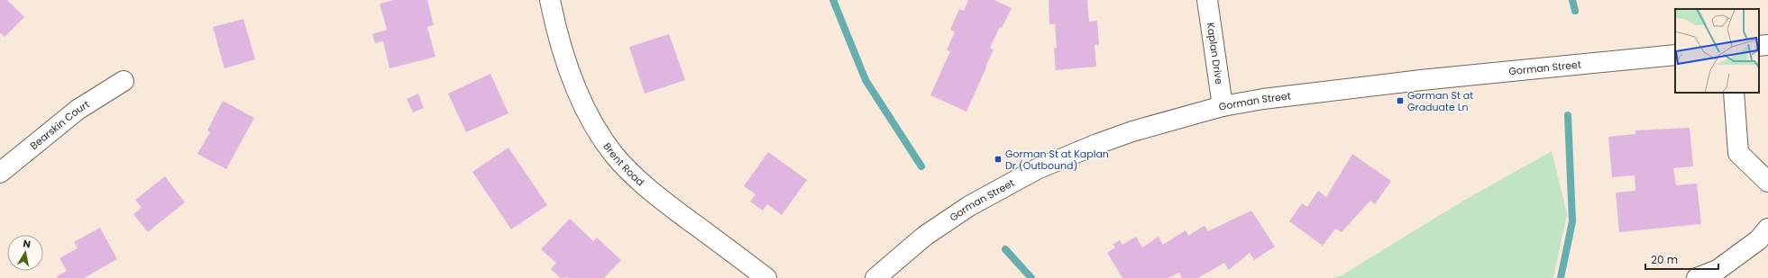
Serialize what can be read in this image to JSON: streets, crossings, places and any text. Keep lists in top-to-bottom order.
{
  "streets": {
    "main road": [
      "Kaplan Drive",
      "Gorman Street",
      "Bearskin Court",
      "Brent Road"
    ]
  },
  "crossings": [
    ["Kaplan Drive", "Gorman Street"]
  ],
  "places": {
    "transit": ["Gorman St at Graduate Ln", "Gorman St at Kaplan Dr (Outbound)"]
  },
  "scale_bar": "20 m",
  "north": "top"
}
